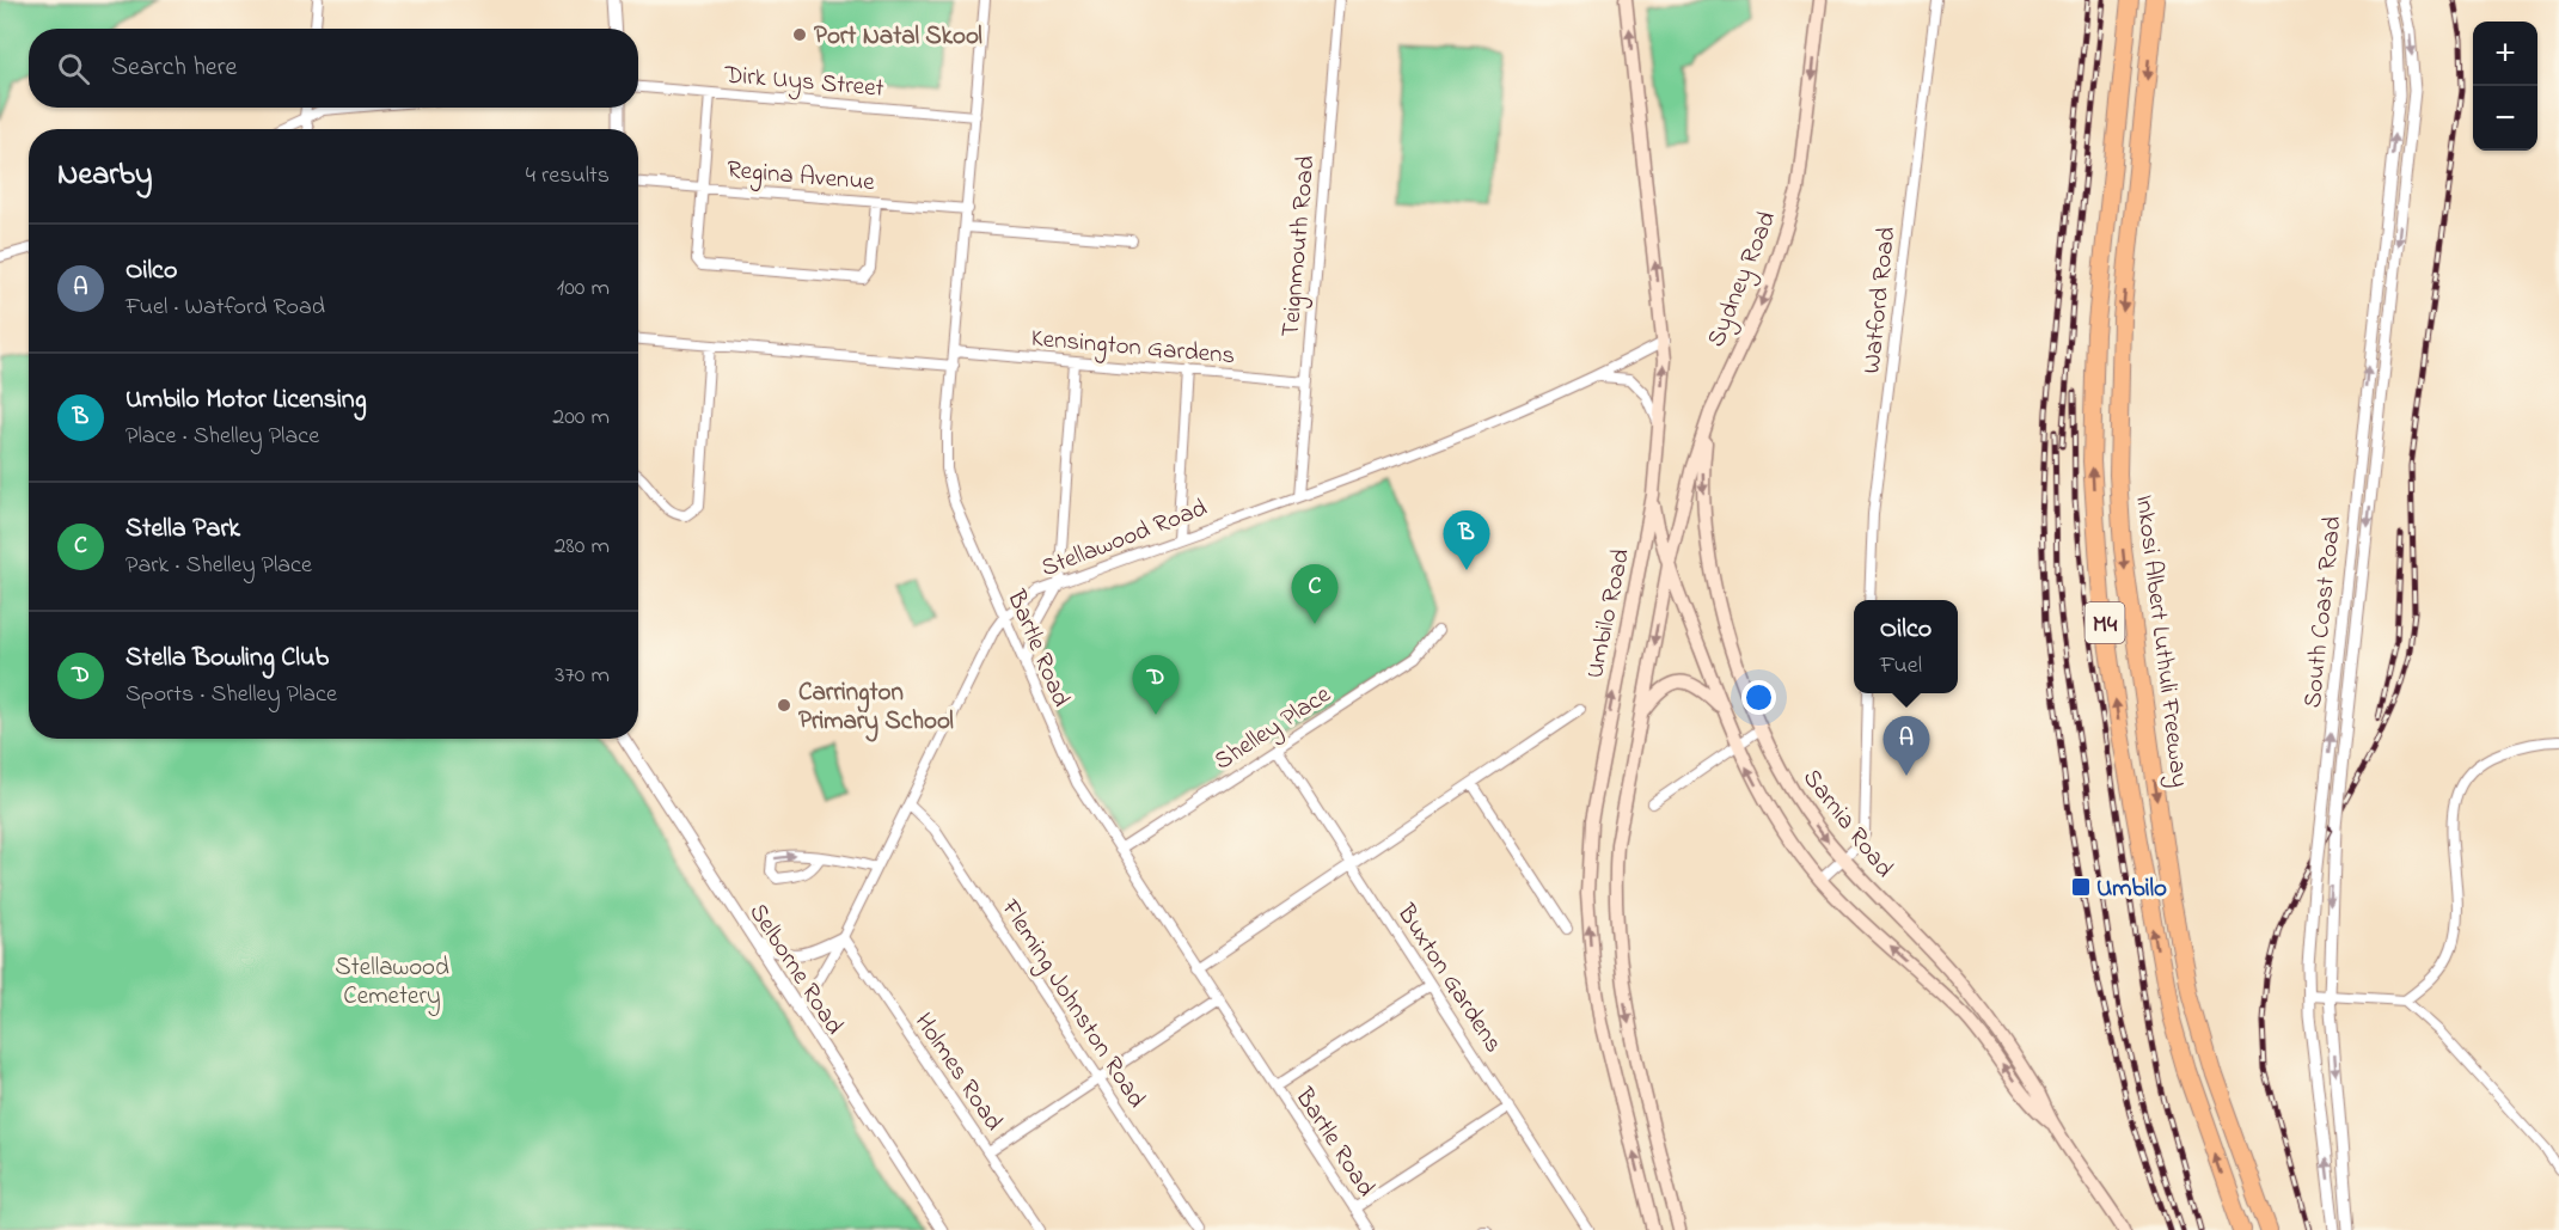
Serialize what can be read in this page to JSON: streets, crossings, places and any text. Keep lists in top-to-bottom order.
{
  "streets": {
    "highway": ["M4", "Inkosi Albert Luthuli Freeway"],
    "main road": ["Sydney Road", "Umbilo Road", "Sarnia Road"],
    "street": [
      "Dirk Uys Street",
      "Regina Avenue",
      "Teignmouth Road",
      "Watford Road",
      "Kensington Gardens",
      "Stellawood Road",
      "South Coast Road",
      "Bartle Road",
      "Shelley Place",
      "Selborne Road",
      "Buxton Gardens",
      "Fleming Johnston Road",
      "Holmes Road"
    ]
  },
  "crossings": [
    ["Dirk Uys Street", "Bartle Road"],
    ["Regina Avenue", "Bartle Road"],
    ["Teignmouth Road", "Kensington Gardens"],
    ["Teignmouth Road", "Stellawood Road"],
    ["Sydney Road", "Umbilo Road"],
    ["Sydney Road", "Sarnia Road"],
    ["Kensington Gardens", "Bartle Road"],
    ["Stellawood Road", "Umbilo Road"],
    ["Stellawood Road", "Bartle Road"],
    ["Stellawood Road", "Selborne Road"],
    ["Stellawood Road", "Fleming Johnston Road"],
    ["Stellawood Road", "Holmes Road"],
    ["Umbilo Road", "Sarnia Road"],
    ["Bartle Road", "Shelley Place"],
    ["Shelley Place", "Buxton Gardens"]
  ],
  "one_way": ["Sydney Road"],
  "parks": ["Stellawood Cemetery"],
  "places": {
    "other": ["Port Natal Skool", "Carrington Primary School"],
    "transit": ["Umbilo"]
  },
  "page": {
    "map_buttons": ["+", "−"],
    "search": "Search here",
    "heading": ["Nearby", "4 results"],
    "list": [
      {
        "mark": "A",
        "name": "Oilco",
        "note": "Fuel · Watford Road",
        "value": "100 m"
      },
      {
        "mark": "B",
        "name": "Umbilo Motor Licensing",
        "note": "Place · Shelley Place",
        "value": "200 m"
      },
      {
        "mark": "C",
        "name": "Stella Park",
        "note": "Park · Shelley Place",
        "value": "280 m"
      },
      {
        "mark": "D",
        "name": "Stella Bowling Club",
        "note": "Sports · Shelley Place",
        "value": "370 m"
      }
    ],
    "pins": [
      "B",
      "C",
      "D",
      "A"
    ],
    "popup": ["Oilco", "Fuel"]
  }
}
